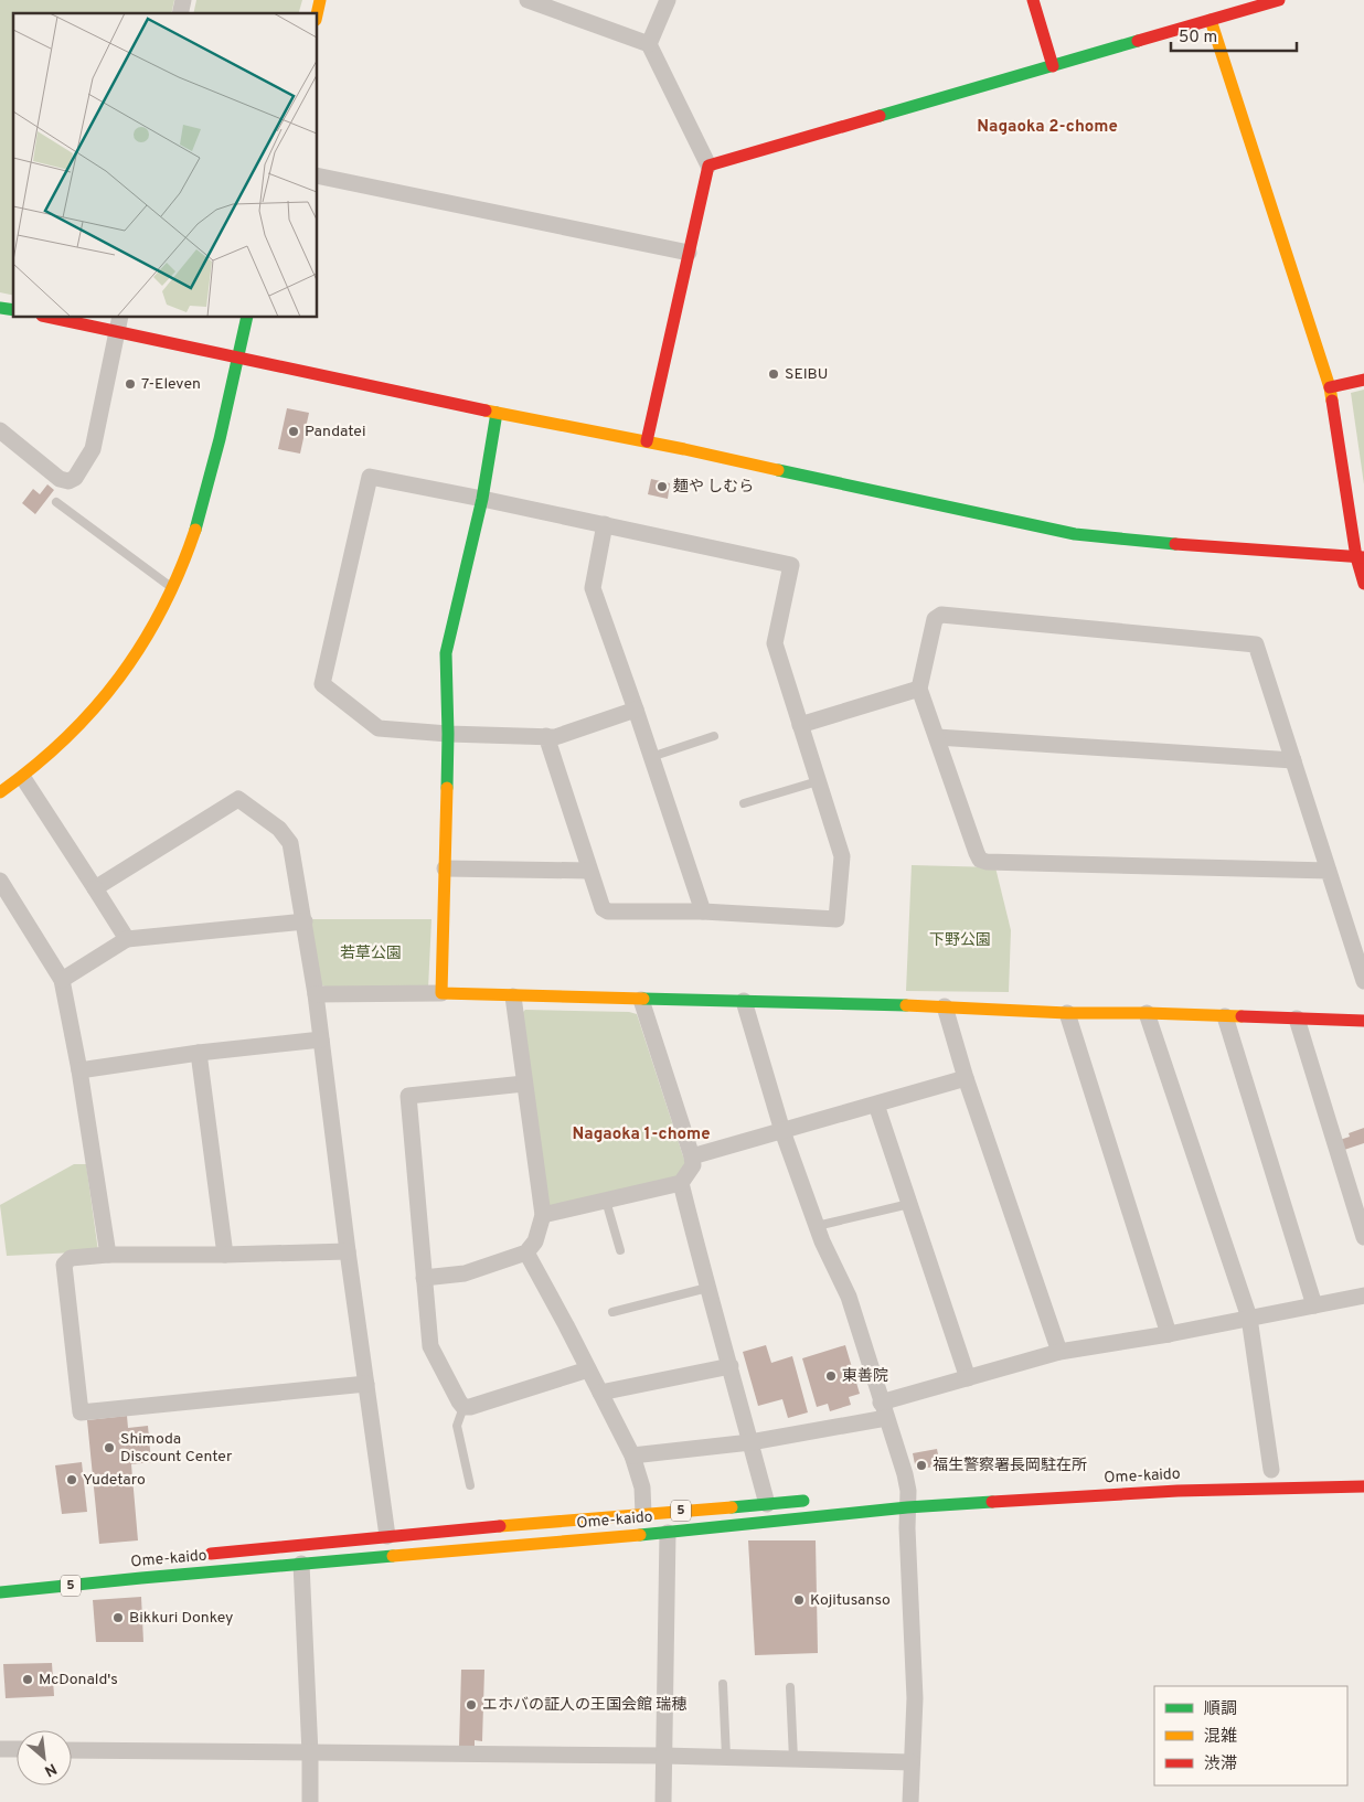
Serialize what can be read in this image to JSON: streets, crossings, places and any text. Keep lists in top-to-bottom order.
{
  "streets": {
    "street": ["Ome-kaido", "5"]
  },
  "districts": ["Nagaoka 2-chome", "Nagaoka 1-chome"],
  "parks": ["下野公園", "若草公園"],
  "places": [
    "SEIBU",
    "7-Eleven",
    "Pandatei",
    "麺や しむら",
    "東善院",
    "Shimoda Discount Center",
    "福生警察署長岡駐在所",
    "Yudetaro",
    "Kojitusanso",
    "Bikkuri Donkey",
    "McDonald's",
    "エホバの証人の王国会館 瑞穂"
  ],
  "legend": ["順調", "混雑", "渋滞"],
  "scale_bar": "50 m",
  "north": "bottom right"
}
